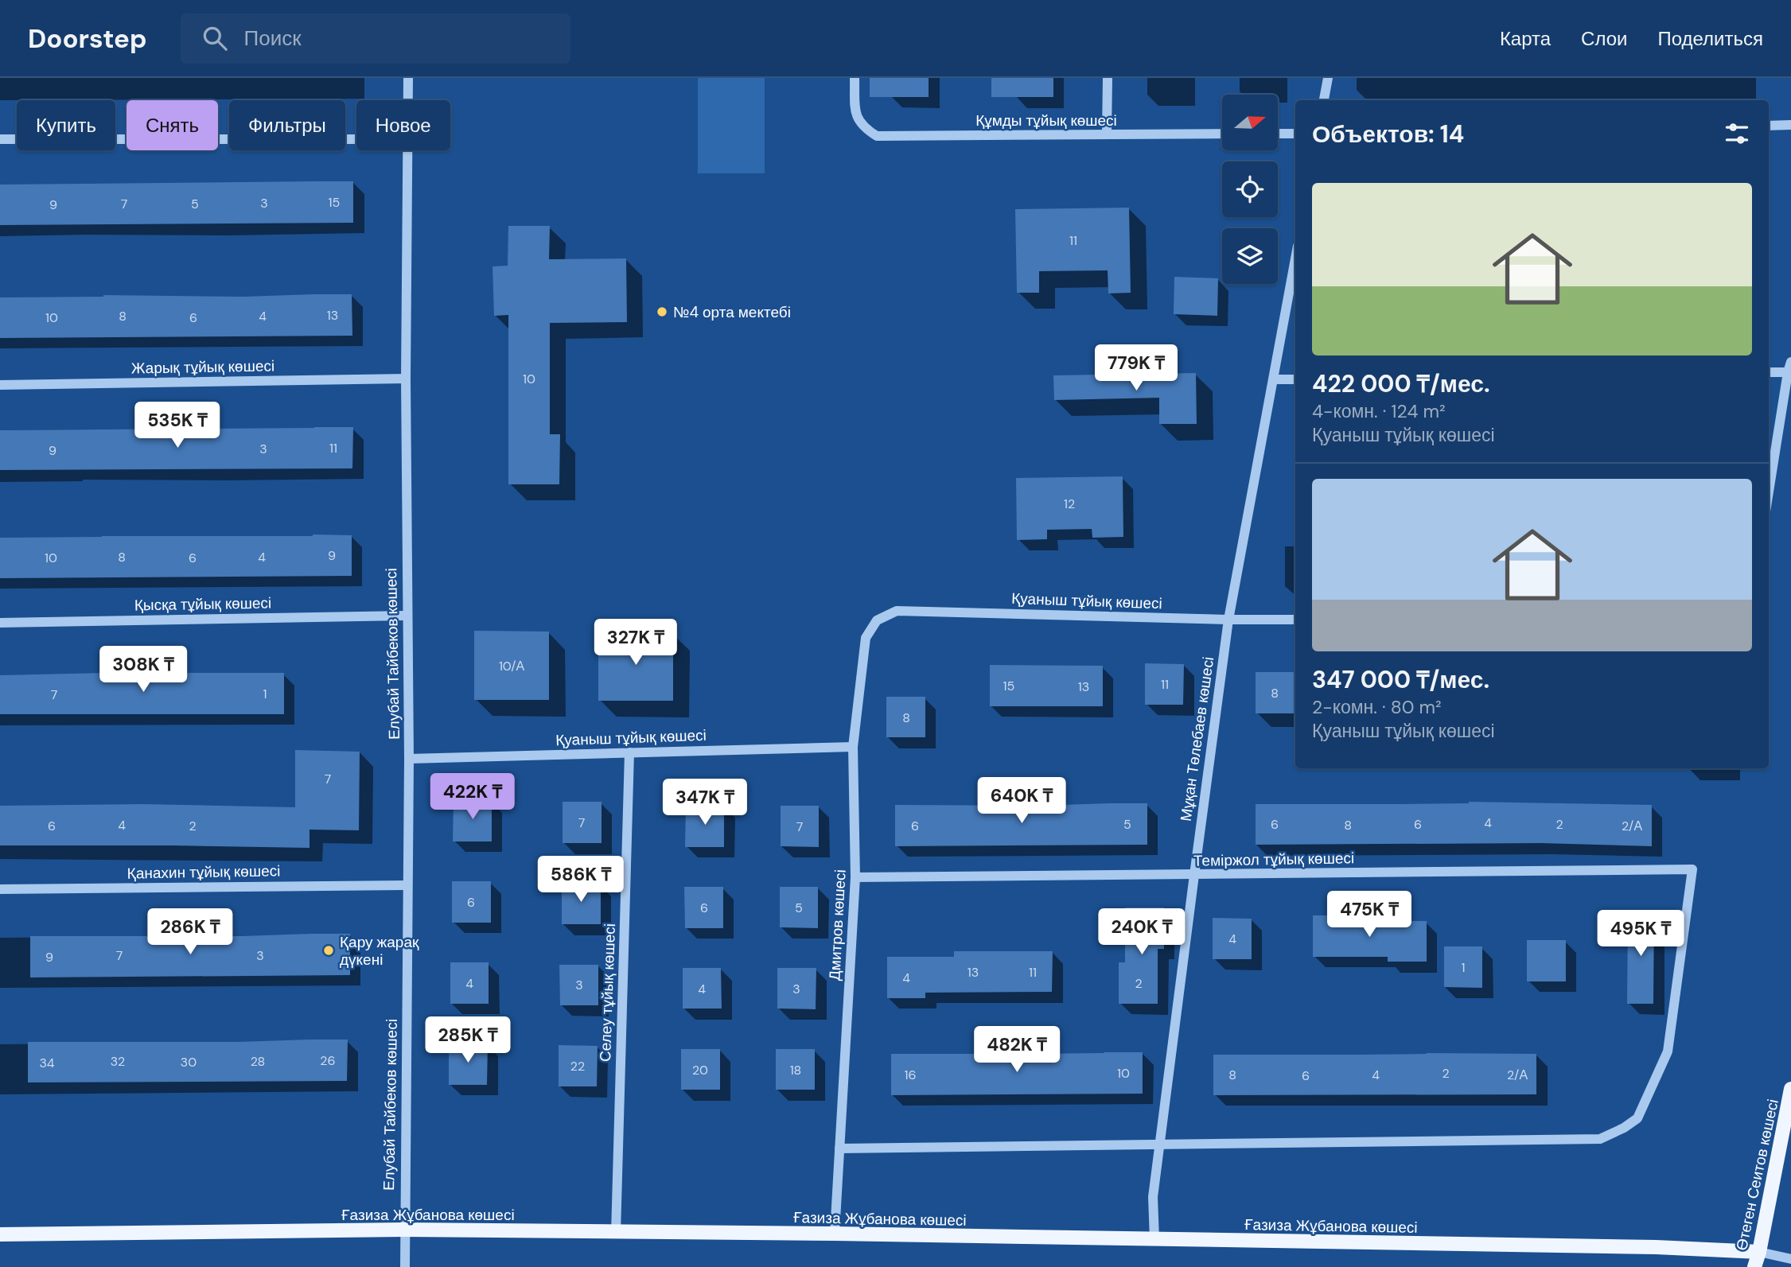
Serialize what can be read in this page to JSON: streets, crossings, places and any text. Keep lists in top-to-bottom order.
{
  "streets": {
    "main road": ["Өтеген Сеитов көшесі", "Ғазиза Жұбанова көшесі"],
    "street": [
      "Құмды тұйық көшесі",
      "Жарық тұйық көшесі",
      "Қуаныш тұйық көшесі",
      "Қысқа тұйық көшесі",
      "Елубай Тайбеков көшесі",
      "Мұқан Төлебаев көшесі",
      "Теміржол тұйық көшесі",
      "Қанахин тұйық көшесі",
      "Дмитров көшесі",
      "Селеу тұйық көшесі"
    ]
  },
  "crossings": [
    ["Жарық тұйық көшесі", "Елубай Тайбеков көшесі"],
    ["Қуаныш тұйық көшесі", "Елубай Тайбеков көшесі"],
    ["Қуаныш тұйық көшесі", "Мұқан Төлебаев көшесі"],
    ["Қуаныш тұйық көшесі", "Дмитров көшесі"],
    ["Қуаныш тұйық көшесі", "Селеу тұйық көшесі"],
    ["Қысқа тұйық көшесі", "Елубай Тайбеков көшесі"],
    ["Елубай Тайбеков көшесі", "Қанахин тұйық көшесі"],
    ["Елубай Тайбеков көшесі", "Ғазиза Жұбанова көшесі"],
    ["Мұқан Төлебаев көшесі", "Теміржол тұйық көшесі"],
    ["Мұқан Төлебаев көшесі", "Ғазиза Жұбанова көшесі"],
    ["Теміржол тұйық көшесі", "Дмитров көшесі"],
    ["Дмитров көшесі", "Ғазиза Жұбанова көшесі"],
    ["Селеу тұйық көшесі", "Ғазиза Жұбанова көшесі"],
    ["Өтеген Сеитов көшесі", "Ғазиза Жұбанова көшесі"]
  ],
  "places": ["№4 орта мектебі", "Қару жарақ дүкені"],
  "house_numbers": [
    "15",
    "3",
    "7",
    "5",
    "9",
    "11",
    "13",
    "8",
    "4",
    "10",
    "6",
    "10",
    "11",
    "3",
    "9",
    "12",
    "9",
    "8",
    "4",
    "10",
    "6",
    "10/А",
    "11",
    "15",
    "13",
    "8",
    "1",
    "7",
    "8",
    "7",
    "7",
    "4",
    "5",
    "6",
    "6",
    "2",
    "4",
    "8",
    "6",
    "2",
    "6",
    "2/А",
    "7",
    "6",
    "6",
    "5",
    "4",
    "7",
    "3",
    "9",
    "1",
    "13",
    "11",
    "4",
    "4",
    "2",
    "3",
    "4",
    "3",
    "26",
    "32",
    "28",
    "30",
    "34",
    "22",
    "20",
    "18",
    "10",
    "2",
    "16",
    "8",
    "4",
    "2/А",
    "6"
  ],
  "north": "right",
  "page": {
    "header": "Doorstep",
    "search": "Поиск",
    "nav": ["Карта", "Слои", "Поделиться"],
    "chip": [
      "Купить",
      "Снять",
      "Фильтры",
      "Новое"
    ],
    "heading": "Объектов: 14",
    "list": [
      {
        "name": "422 000 ₸/мес.",
        "note": "4-комн. · 124 m² · Қуаныш тұйық көшесі"
      },
      {
        "name": "347 000 ₸/мес.",
        "note": "2-комн. · 80 m² · Қуаныш тұйық көшесі"
      }
    ],
    "price": [
      "779K ₸",
      "535K ₸",
      "327K ₸",
      "308K ₸",
      "422K ₸",
      "640K ₸",
      "347K ₸",
      "586K ₸",
      "475K ₸",
      "286K ₸",
      "240K ₸",
      "495K ₸",
      "285K ₸",
      "482K ₸"
    ]
  }
}
